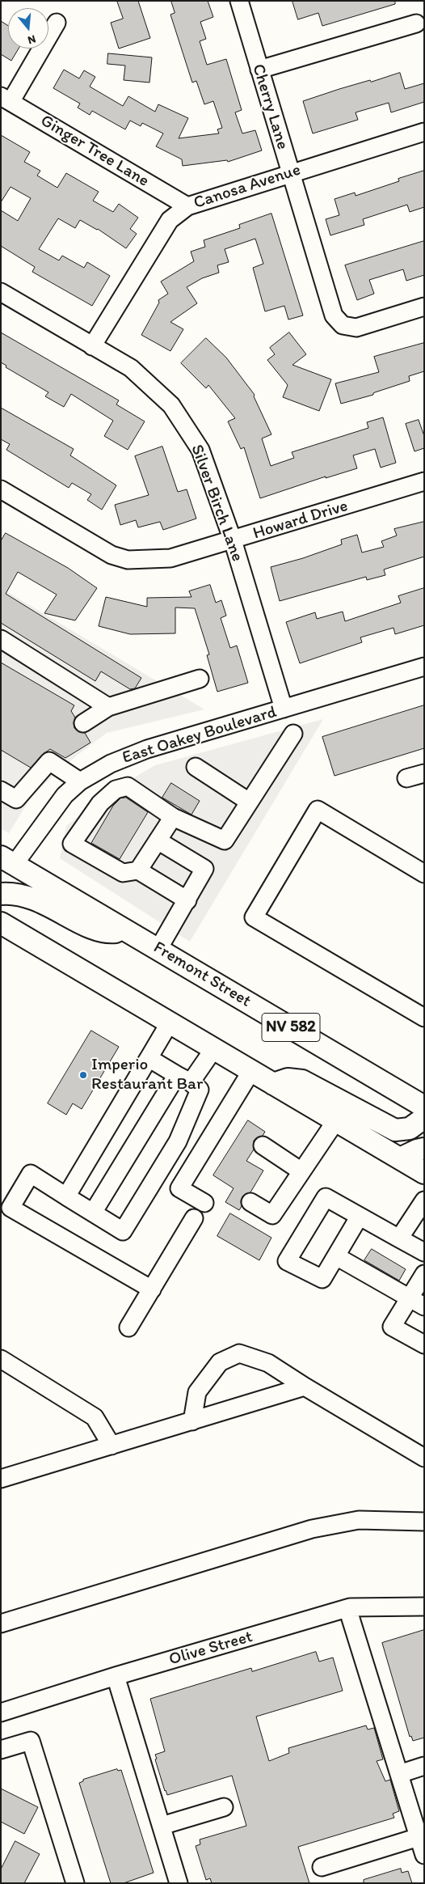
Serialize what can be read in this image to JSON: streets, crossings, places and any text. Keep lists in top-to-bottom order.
{
  "streets": {
    "main road": ["Fremont Street", "NV 582"],
    "street": [
      "Cherry Lane",
      "Ginger Tree Lane",
      "Canosa Avenue",
      "Silver Birch Lane",
      "Howard Drive",
      "East Oakey Boulevard",
      "Olive Street"
    ]
  },
  "crossings": [
    ["Cherry Lane", "Canosa Avenue"],
    ["Ginger Tree Lane", "Canosa Avenue"],
    ["Canosa Avenue", "Silver Birch Lane"],
    ["Silver Birch Lane", "Howard Drive"],
    ["Silver Birch Lane", "East Oakey Boulevard"],
    ["East Oakey Boulevard", "Fremont Street"]
  ],
  "places": ["Imperio Restaurant Bar"],
  "north": "bottom"
}
